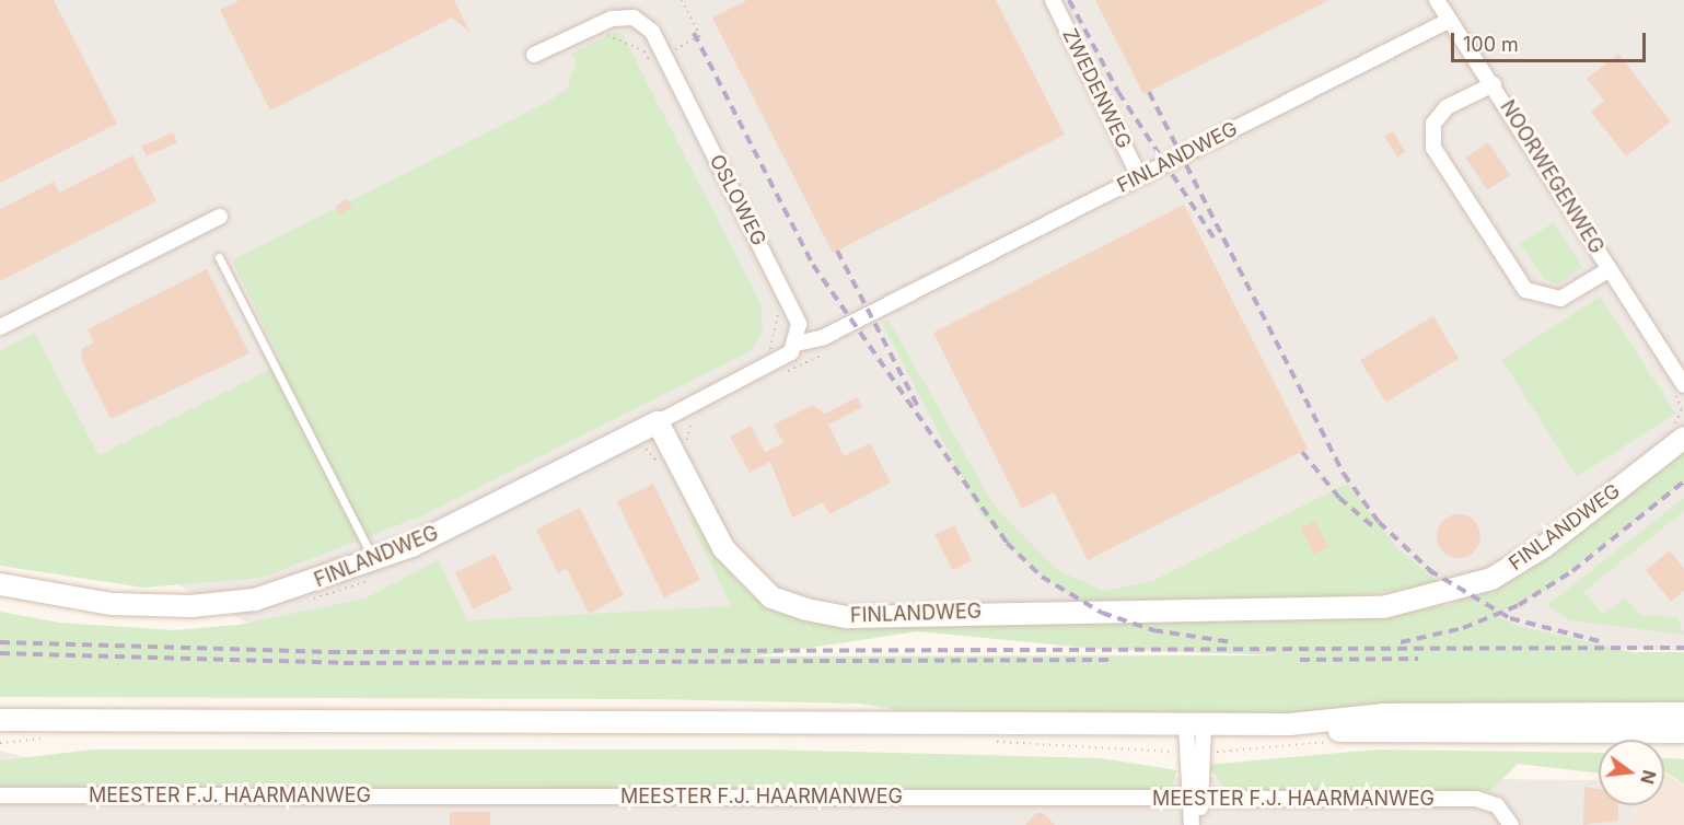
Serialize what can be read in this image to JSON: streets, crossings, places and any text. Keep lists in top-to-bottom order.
{
  "streets": {
    "main road": ["FINLANDWEG"],
    "street": [
      "ZWEDENWEG",
      "NOORWEGENWEG",
      "OSLOWEG",
      "MEESTER F.J. HAARMANWEG"
    ]
  },
  "crossings": [
    ["ZWEDENWEG", "FINLANDWEG"],
    ["FINLANDWEG", "NOORWEGENWEG"],
    ["FINLANDWEG", "OSLOWEG"]
  ],
  "scale_bar": "100 m",
  "north": "right"
}
